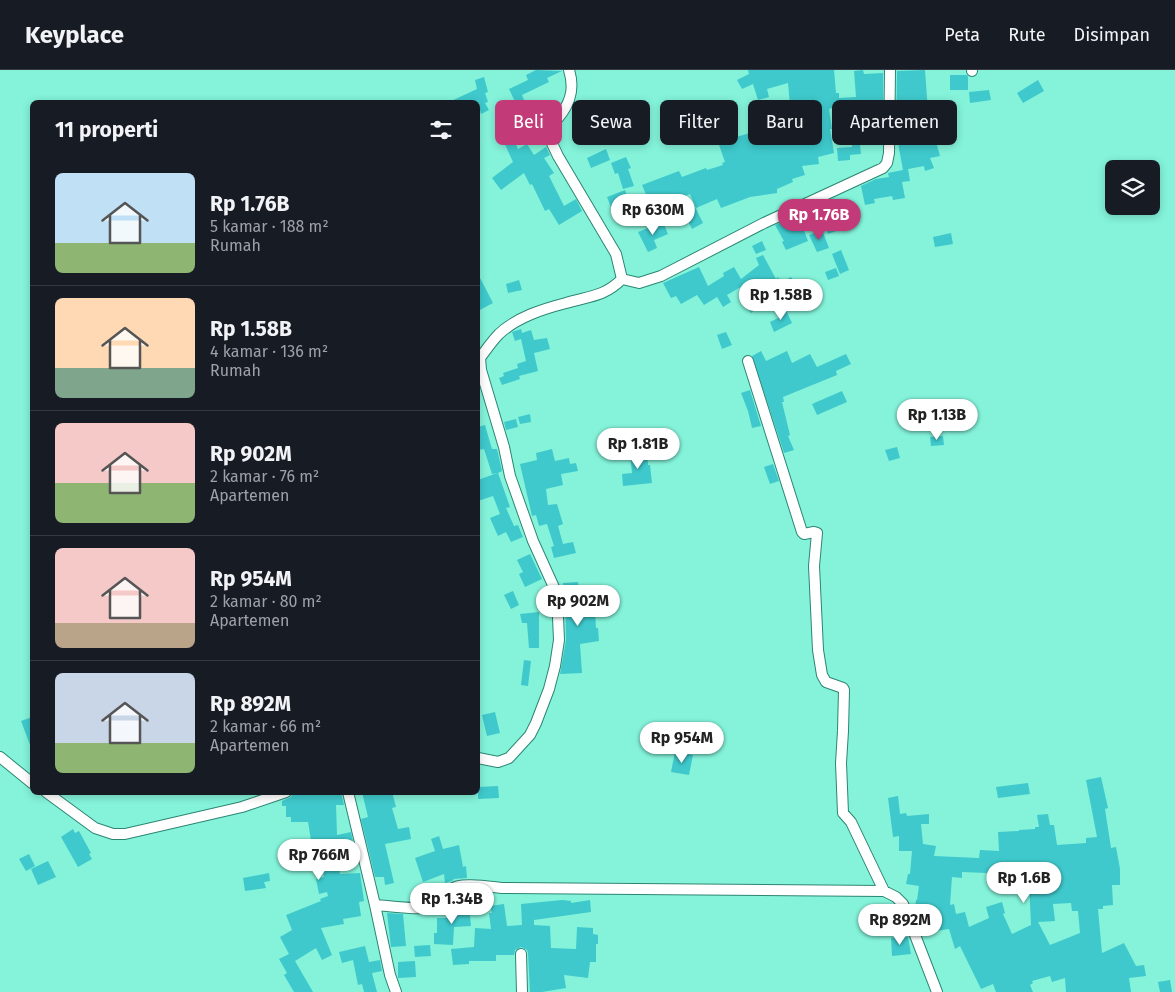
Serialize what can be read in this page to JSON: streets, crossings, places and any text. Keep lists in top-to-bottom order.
{
  "page": {
    "header": "Keyplace",
    "nav": ["Peta", "Rute", "Disimpan"],
    "chip": [
      "Beli",
      "Sewa",
      "Filter",
      "Baru",
      "Apartemen"
    ],
    "heading": "11 properti",
    "list": [
      {
        "name": "Rp 1.76B",
        "note": "5 kamar · 188 m² · Rumah"
      },
      {
        "name": "Rp 1.58B",
        "note": "4 kamar · 136 m² · Rumah"
      },
      {
        "name": "Rp 902M",
        "note": "2 kamar · 76 m² · Apartemen"
      },
      {
        "name": "Rp 954M",
        "note": "2 kamar · 80 m² · Apartemen"
      },
      {
        "name": "Rp 892M",
        "note": "2 kamar · 66 m² · Apartemen"
      }
    ],
    "price": [
      "Rp 630M",
      "Rp 1.76B",
      "Rp 1.58B",
      "Rp 1.13B",
      "Rp 1.81B",
      "Rp 902M",
      "Rp 954M",
      "Rp 766M",
      "Rp 1.6B",
      "Rp 1.34B",
      "Rp 892M"
    ]
  }
}
